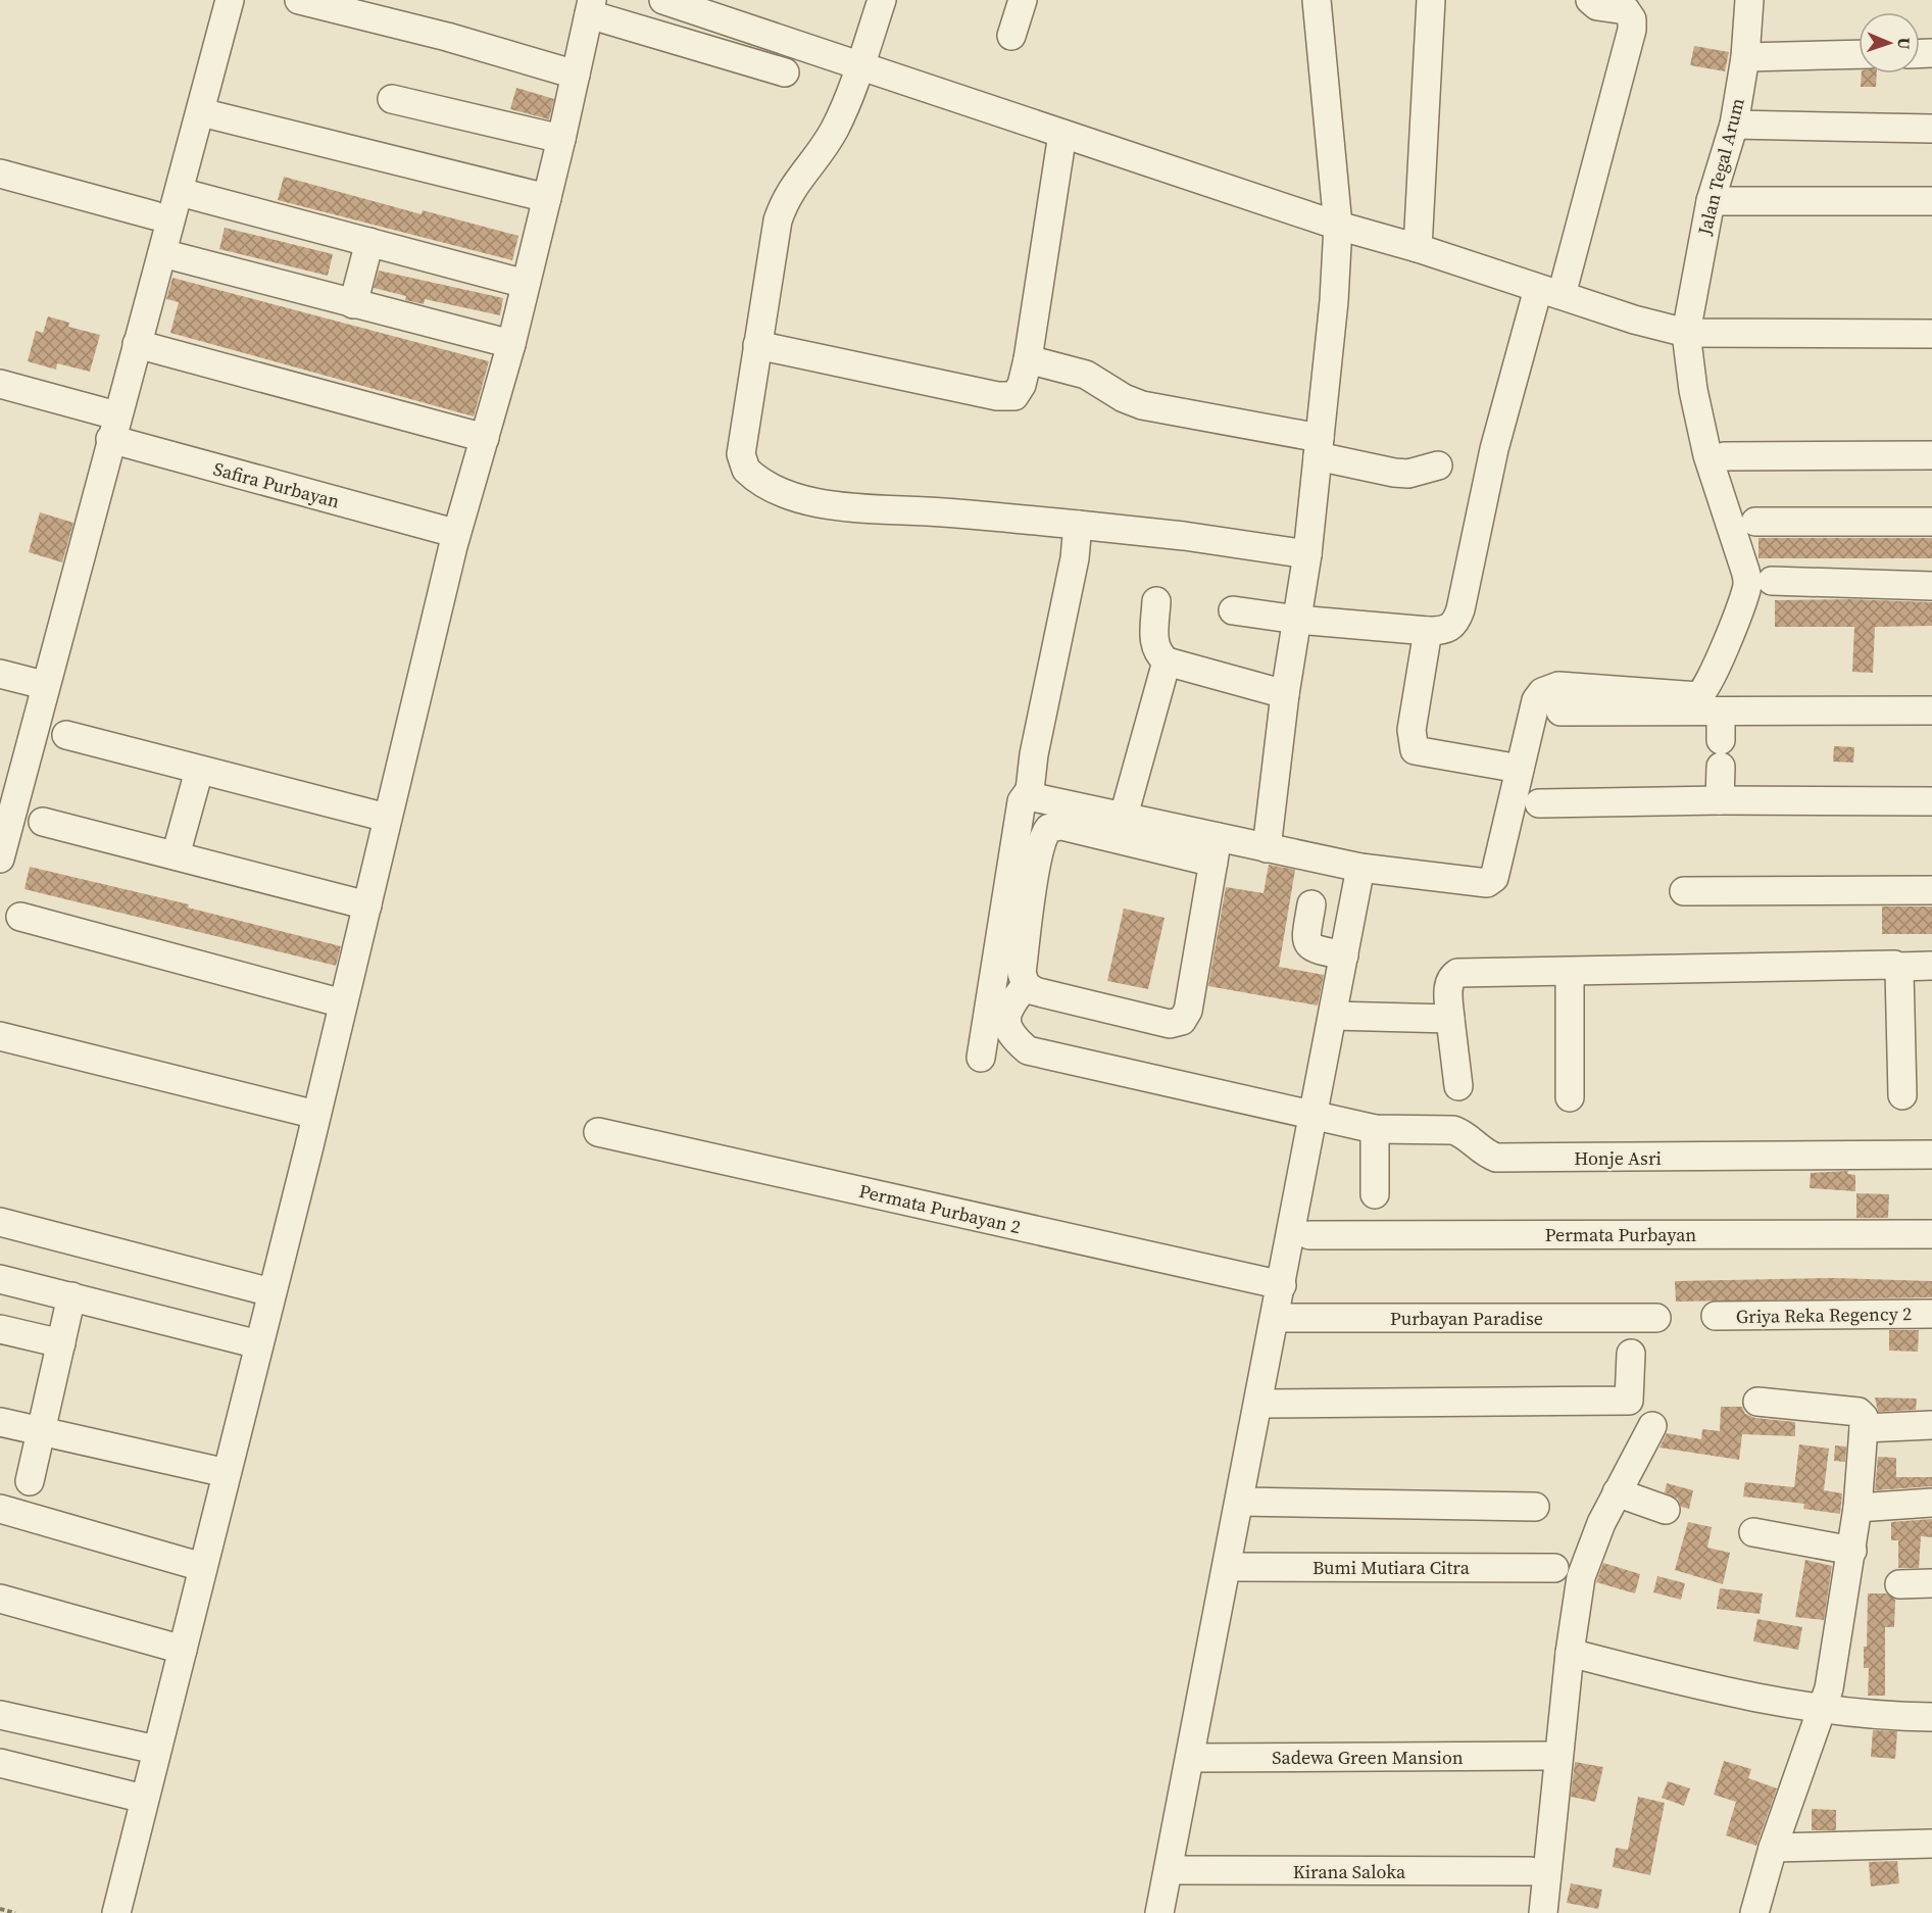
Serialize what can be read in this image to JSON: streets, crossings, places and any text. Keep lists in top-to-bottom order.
{
  "streets": {
    "street": [
      "Jalan Tegal Arum",
      "Safira Purbayan",
      "Honje Asri",
      "Permata Purbayan 2",
      "Permata Purbayan",
      "Griya Reka Regency 2",
      "Purbayan Paradise",
      "Bumi Mutiara Citra",
      "Sadewa Green Mansion",
      "Kirana Saloka"
    ]
  },
  "north": "right"
}
